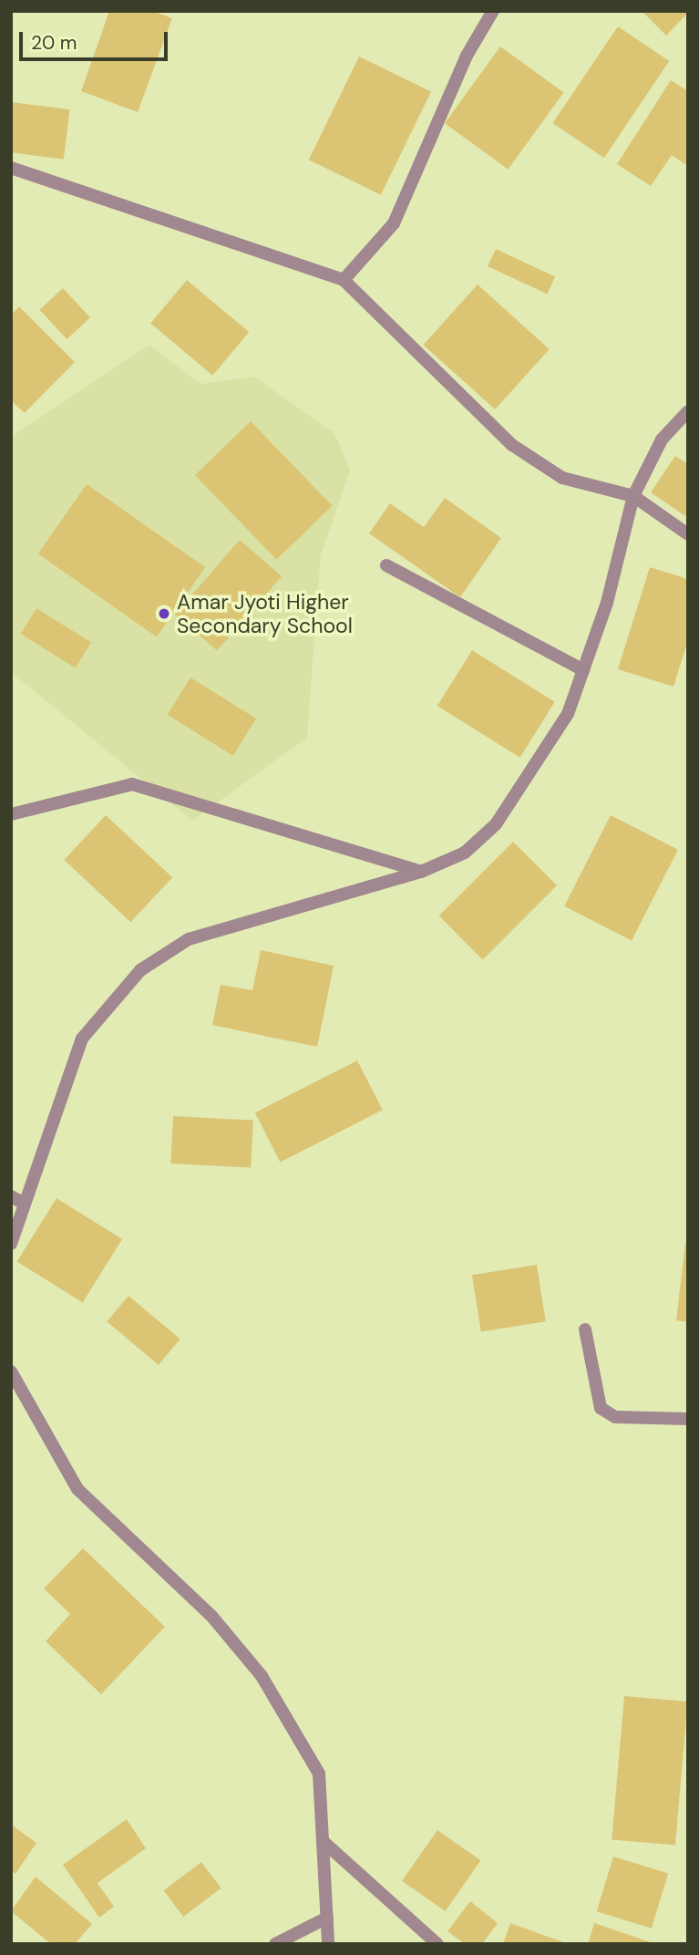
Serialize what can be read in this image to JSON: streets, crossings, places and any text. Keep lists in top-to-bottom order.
{
  "places": ["Amar Jyoti Higher Secondary School"],
  "scale_bar": "20 m"
}
